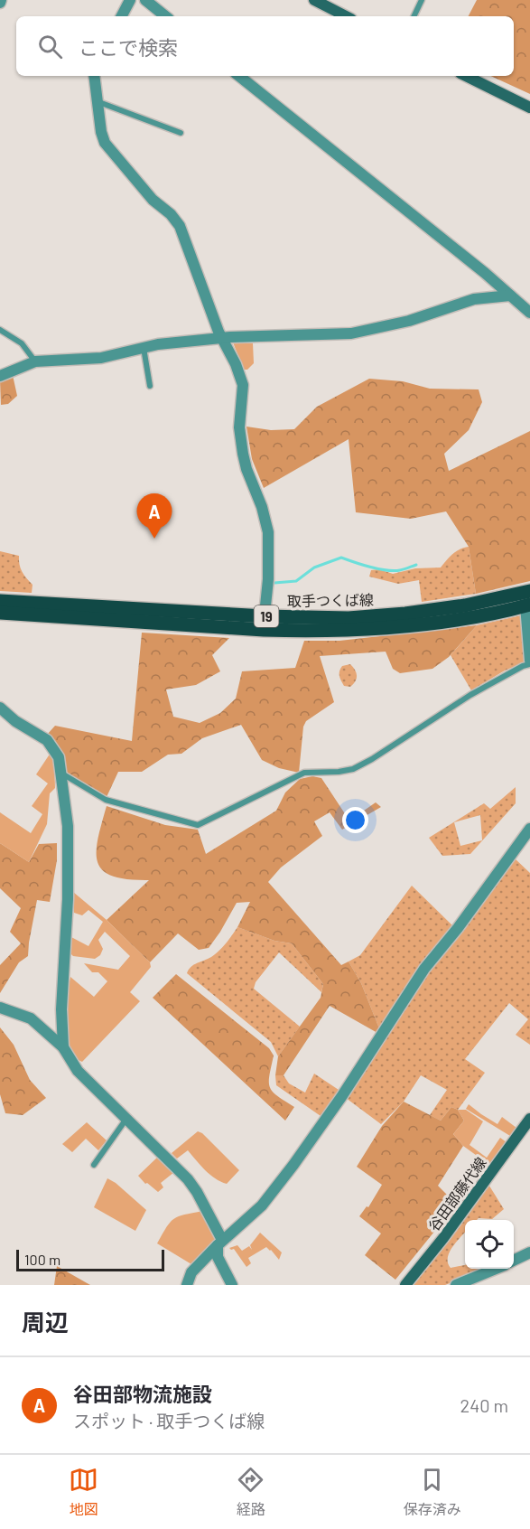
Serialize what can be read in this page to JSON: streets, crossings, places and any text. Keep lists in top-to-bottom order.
{
  "streets": {
    "main road": ["取手つくば線", "19", "谷田部藤代線"]
  },
  "scale_bar": "100 m",
  "page": {
    "search": "ここで検索",
    "pins": "A",
    "scale": "100 m",
    "heading": "周辺",
    "list": [
      {
        "mark": "A",
        "name": "谷田部物流施設",
        "note": "スポット · 取手つくば線",
        "value": "240 m"
      }
    ],
    "nav": ["地図", "経路", "保存済み"]
  }
}
